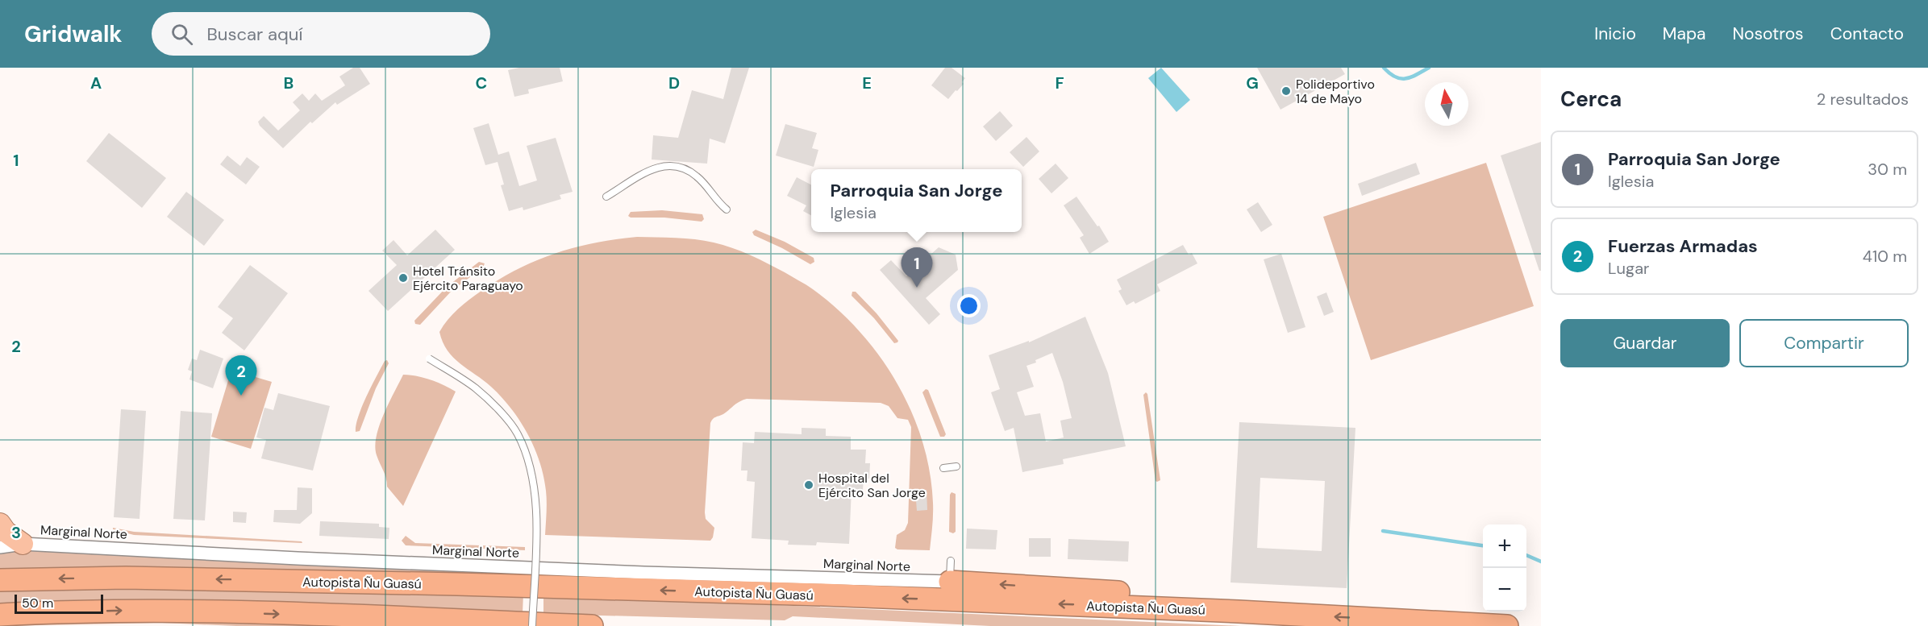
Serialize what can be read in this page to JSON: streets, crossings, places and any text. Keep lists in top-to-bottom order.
{
  "streets": {
    "highway": ["Autopista Ñu Guasú"],
    "street": ["Marginal Norte"]
  },
  "places": ["Polideportivo 14 de Mayo", "Hotel Tránsito Ejército Paraguayo", "Hospital del Ejército San Jorge"],
  "scale_bar": "50 m",
  "north": "top",
  "page": {
    "header": "Gridwalk",
    "search": "Buscar aquí",
    "nav": [
      "Inicio",
      "Mapa",
      "Nosotros",
      "Contacto"
    ],
    "heading": ["Cerca", "2 resultados"],
    "list": [
      {
        "mark": "1",
        "name": "Parroquia San Jorge",
        "note": "Iglesia",
        "value": "30 m"
      },
      {
        "mark": "2",
        "name": "Fuerzas Armadas",
        "note": "Lugar",
        "value": "410 m"
      }
    ],
    "popup": ["Parroquia San Jorge", "Iglesia"],
    "pins": ["1", "2"],
    "buttons": ["Guardar", "Compartir"],
    "map_buttons": ["+", "−"],
    "scale": "50 m"
  },
  "grid": {
    "columns": [
      "A",
      "B",
      "C",
      "D",
      "E",
      "F",
      "G"
    ],
    "rows": ["1", "2", "3"]
  }
}
